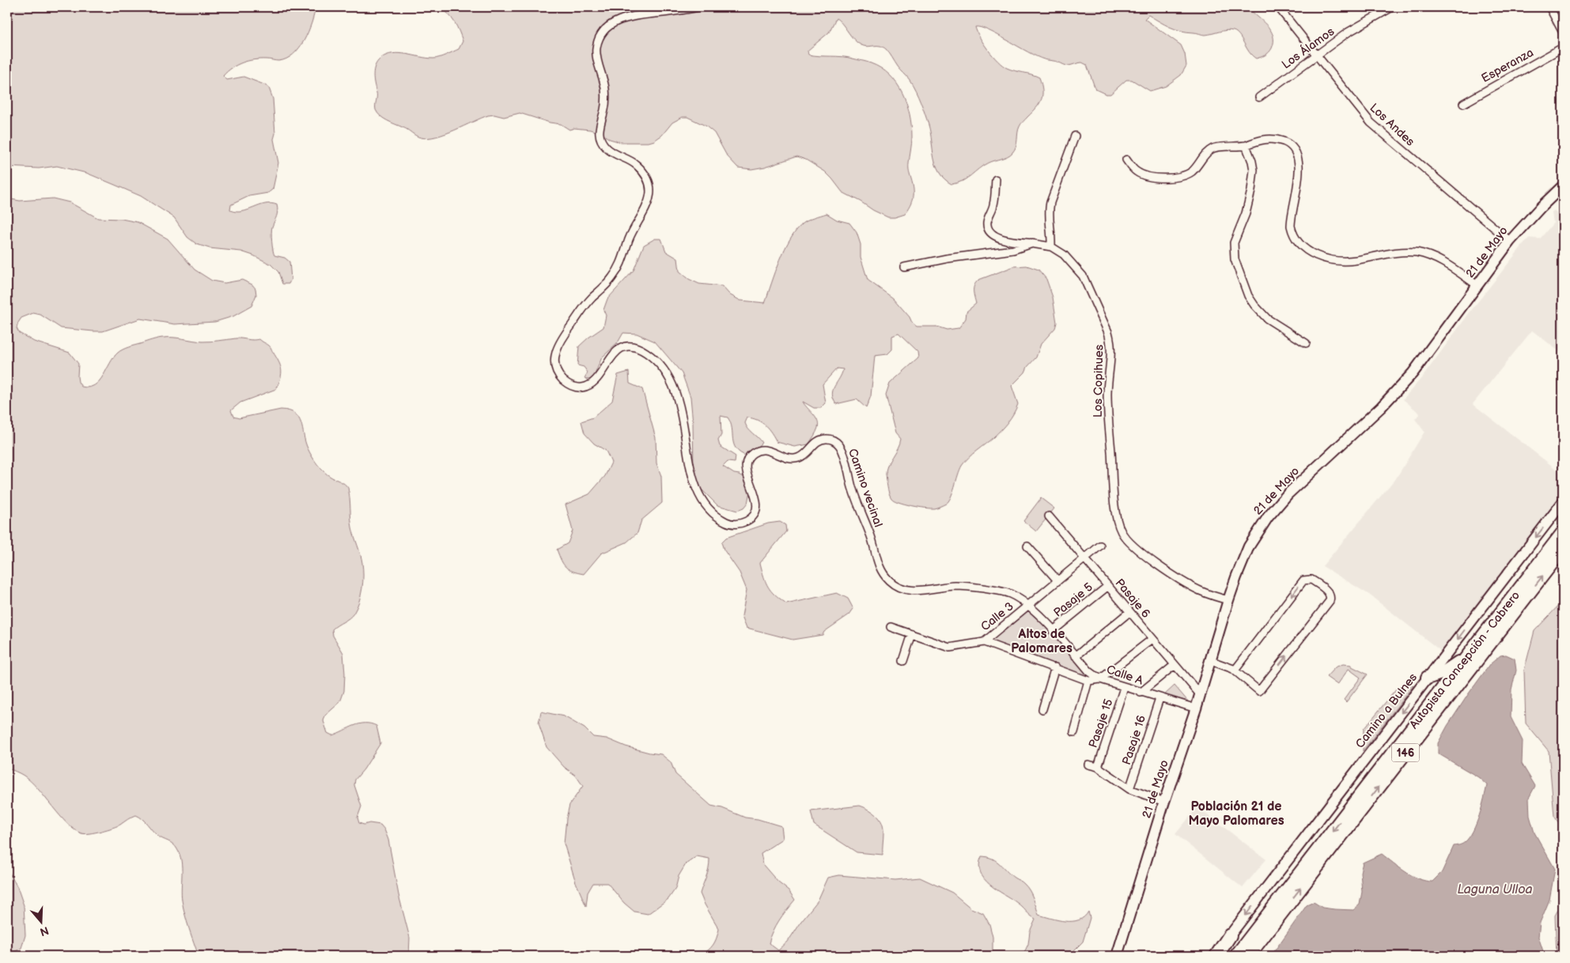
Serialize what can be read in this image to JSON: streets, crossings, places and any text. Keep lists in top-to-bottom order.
{
  "streets": {
    "highway": ["Autopista Concepción - Cabrero", "146"],
    "street": [
      "Los Álamos",
      "Esperanza",
      "Los Andes",
      "21 de Mayo",
      "Los Copihues",
      "Camino vecinal",
      "Pasaje 6",
      "Pasaje 5",
      "Calle 3",
      "Calle A",
      "Camino a Bulnes",
      "Pasaje 15",
      "Pasaje 16"
    ]
  },
  "crossings": [
    ["Los Álamos", "Los Andes"],
    ["Los Andes", "21 de Mayo"],
    ["21 de Mayo", "Los Copihues"],
    ["21 de Mayo", "Pasaje 6"],
    ["21 de Mayo", "Calle A"],
    ["Camino vecinal", "Calle 3"],
    ["Camino vecinal", "Calle A"],
    ["Pasaje 6", "Pasaje 5"],
    ["Pasaje 6", "Calle 3"],
    ["Pasaje 5", "Calle A"],
    ["Calle 3", "Calle A"],
    ["Calle A", "Pasaje 15"],
    ["Calle A", "Pasaje 16"]
  ],
  "one_way": ["Camino a Bulnes"],
  "districts": ["Altos de Palomares", "Población 21 de Mayo Palomares"],
  "water": ["Laguna Ulloa"],
  "north": "bottom"
}
